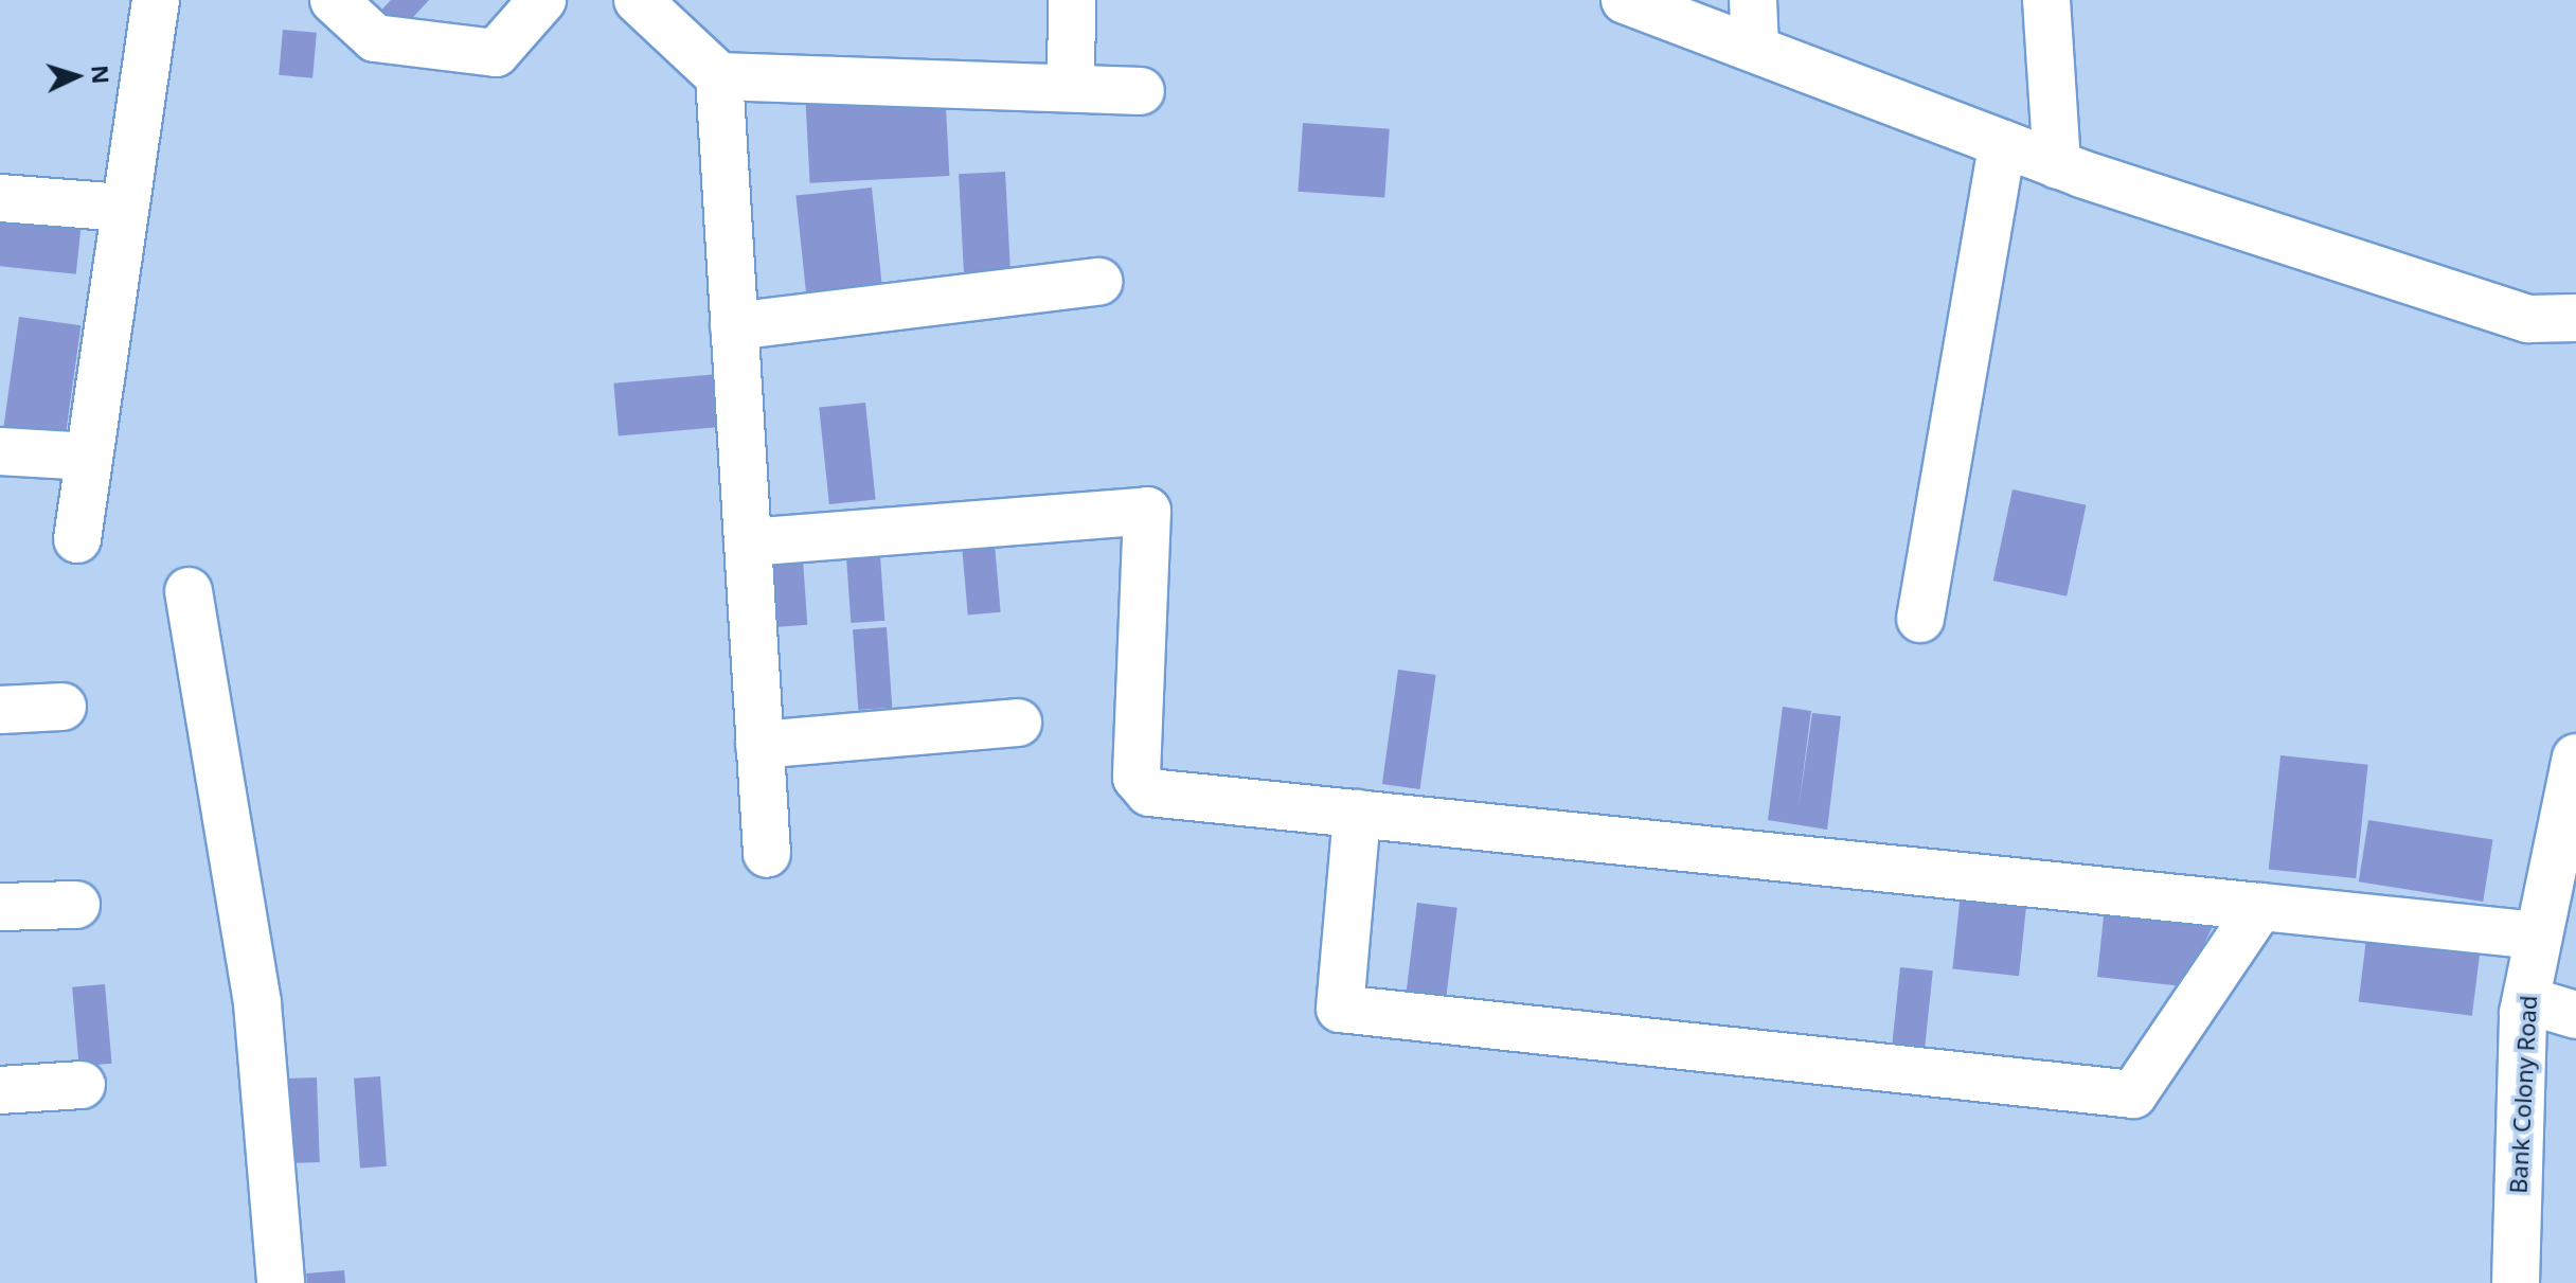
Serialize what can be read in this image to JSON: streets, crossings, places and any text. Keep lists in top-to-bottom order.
{
  "streets": {
    "street": ["Bank Colony Road"]
  },
  "north": "right"
}
